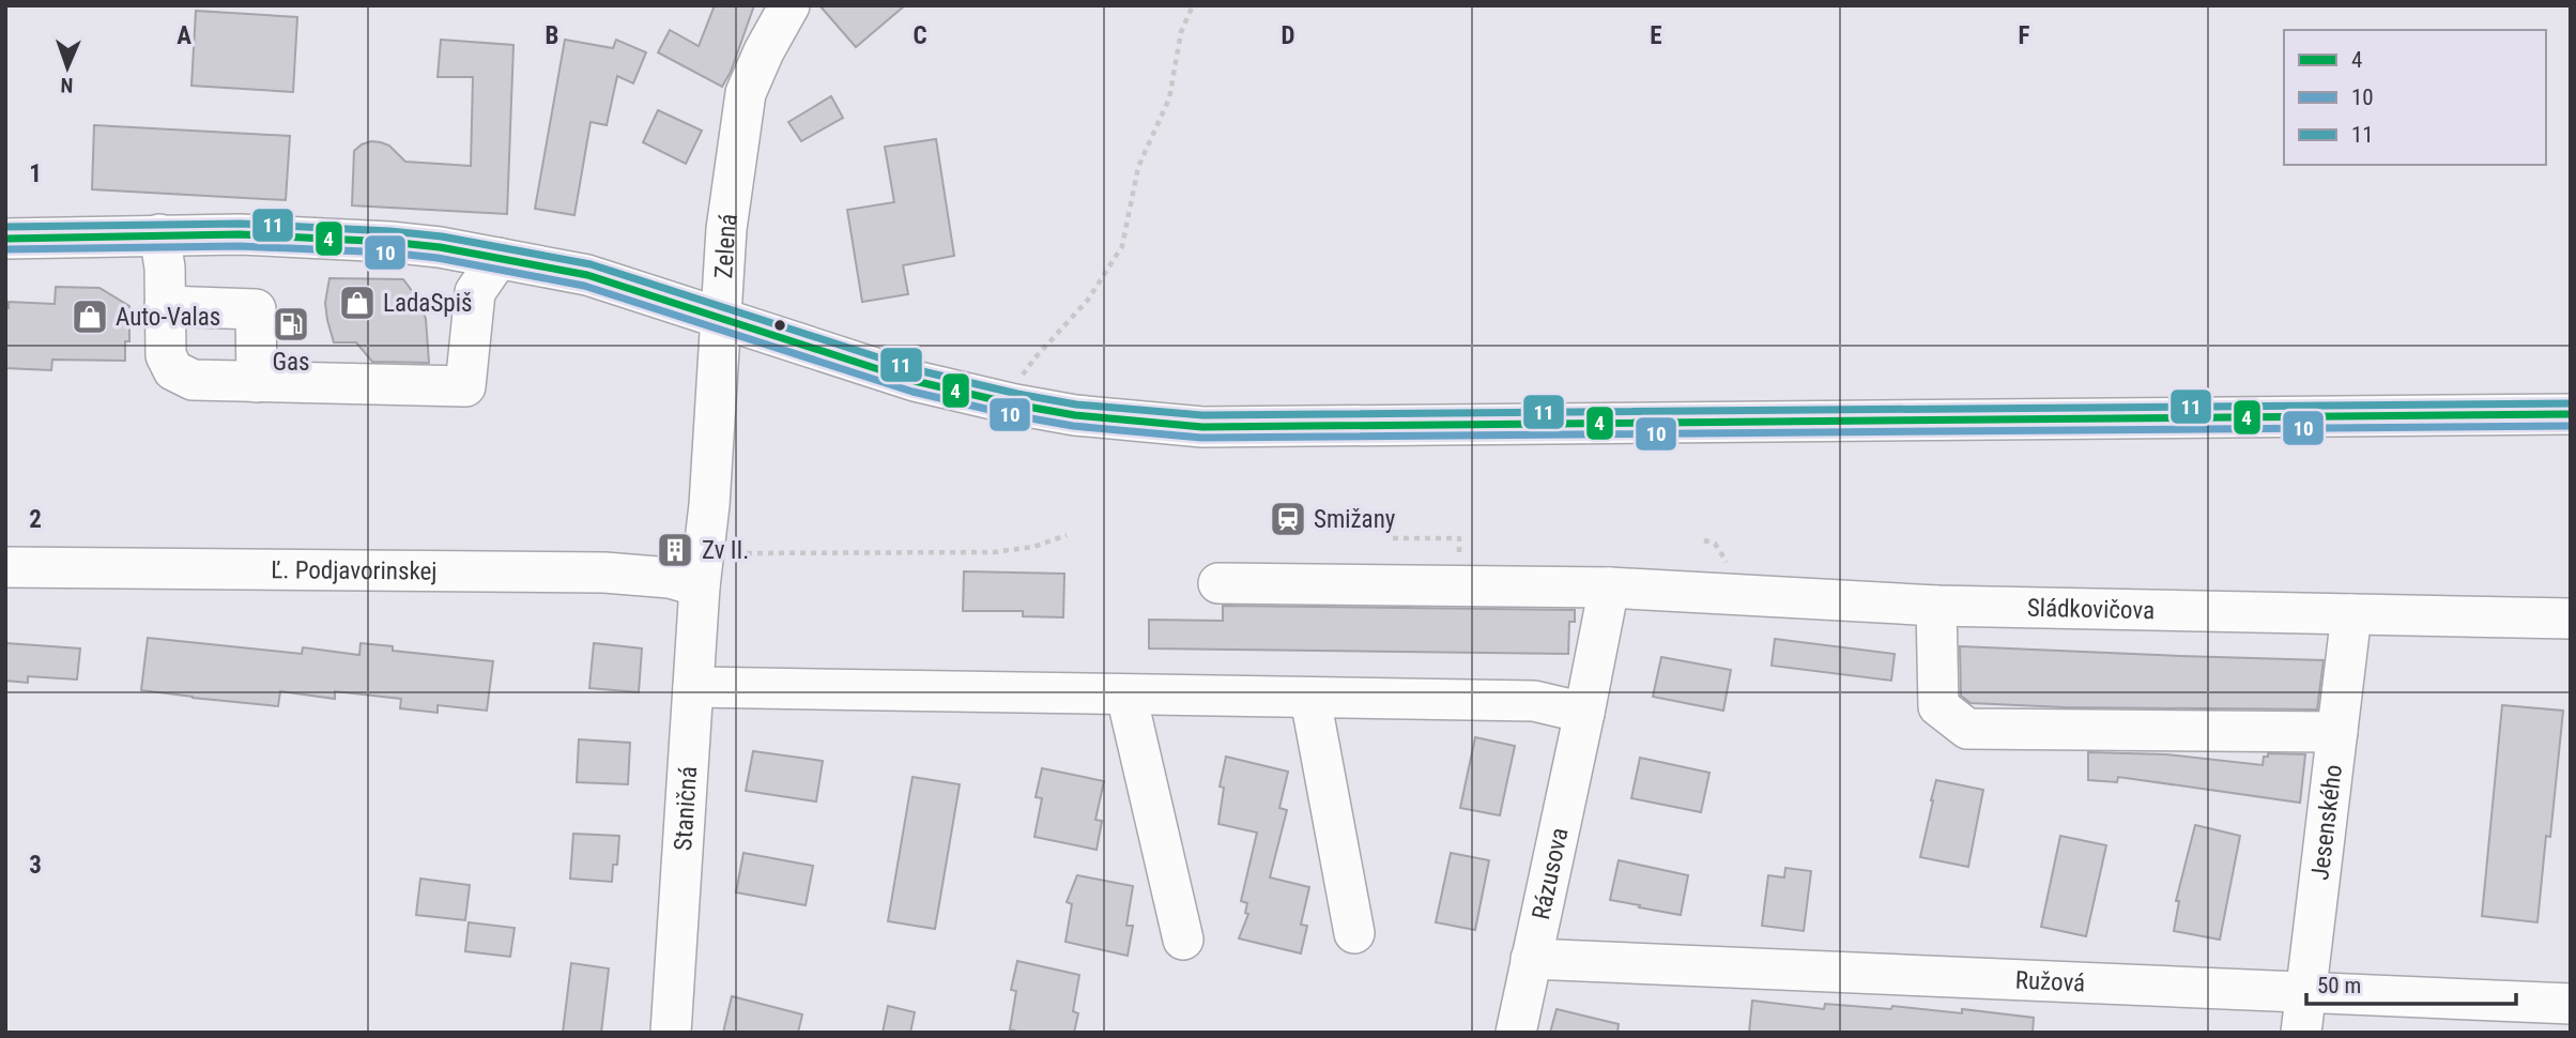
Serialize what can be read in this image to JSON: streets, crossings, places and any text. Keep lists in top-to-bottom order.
{
  "streets": {
    "street": [
      "Zelená",
      "Ľ. Podjavorinskej",
      "Sládkovičova",
      "Staničná",
      "Jesenského",
      "Rázusova",
      "Ružová"
    ]
  },
  "crossings": [
    ["Zelená", "Ľ. Podjavorinskej"],
    ["Zelená", "Staničná"],
    ["Ľ. Podjavorinskej", "Staničná"],
    ["Sládkovičova", "Jesenského"],
    ["Sládkovičova", "Rázusova"],
    ["Jesenského", "Ružová"],
    ["Rázusova", "Ružová"]
  ],
  "places": {
    "shop": ["LadaSpiš", "Auto-Valas"],
    "fuel station": ["Gas"],
    "station": ["Smižany"],
    "building": ["Zv II."]
  },
  "lines": ["transit line 11", "transit line 4", "transit line 10"],
  "legend": ["4", "10", "11"],
  "scale_bar": "50 m",
  "north": "bottom",
  "grid": {
    "columns": [
      "A",
      "B",
      "C",
      "D",
      "E",
      "F"
    ],
    "rows": ["1", "2", "3"]
  }
}
